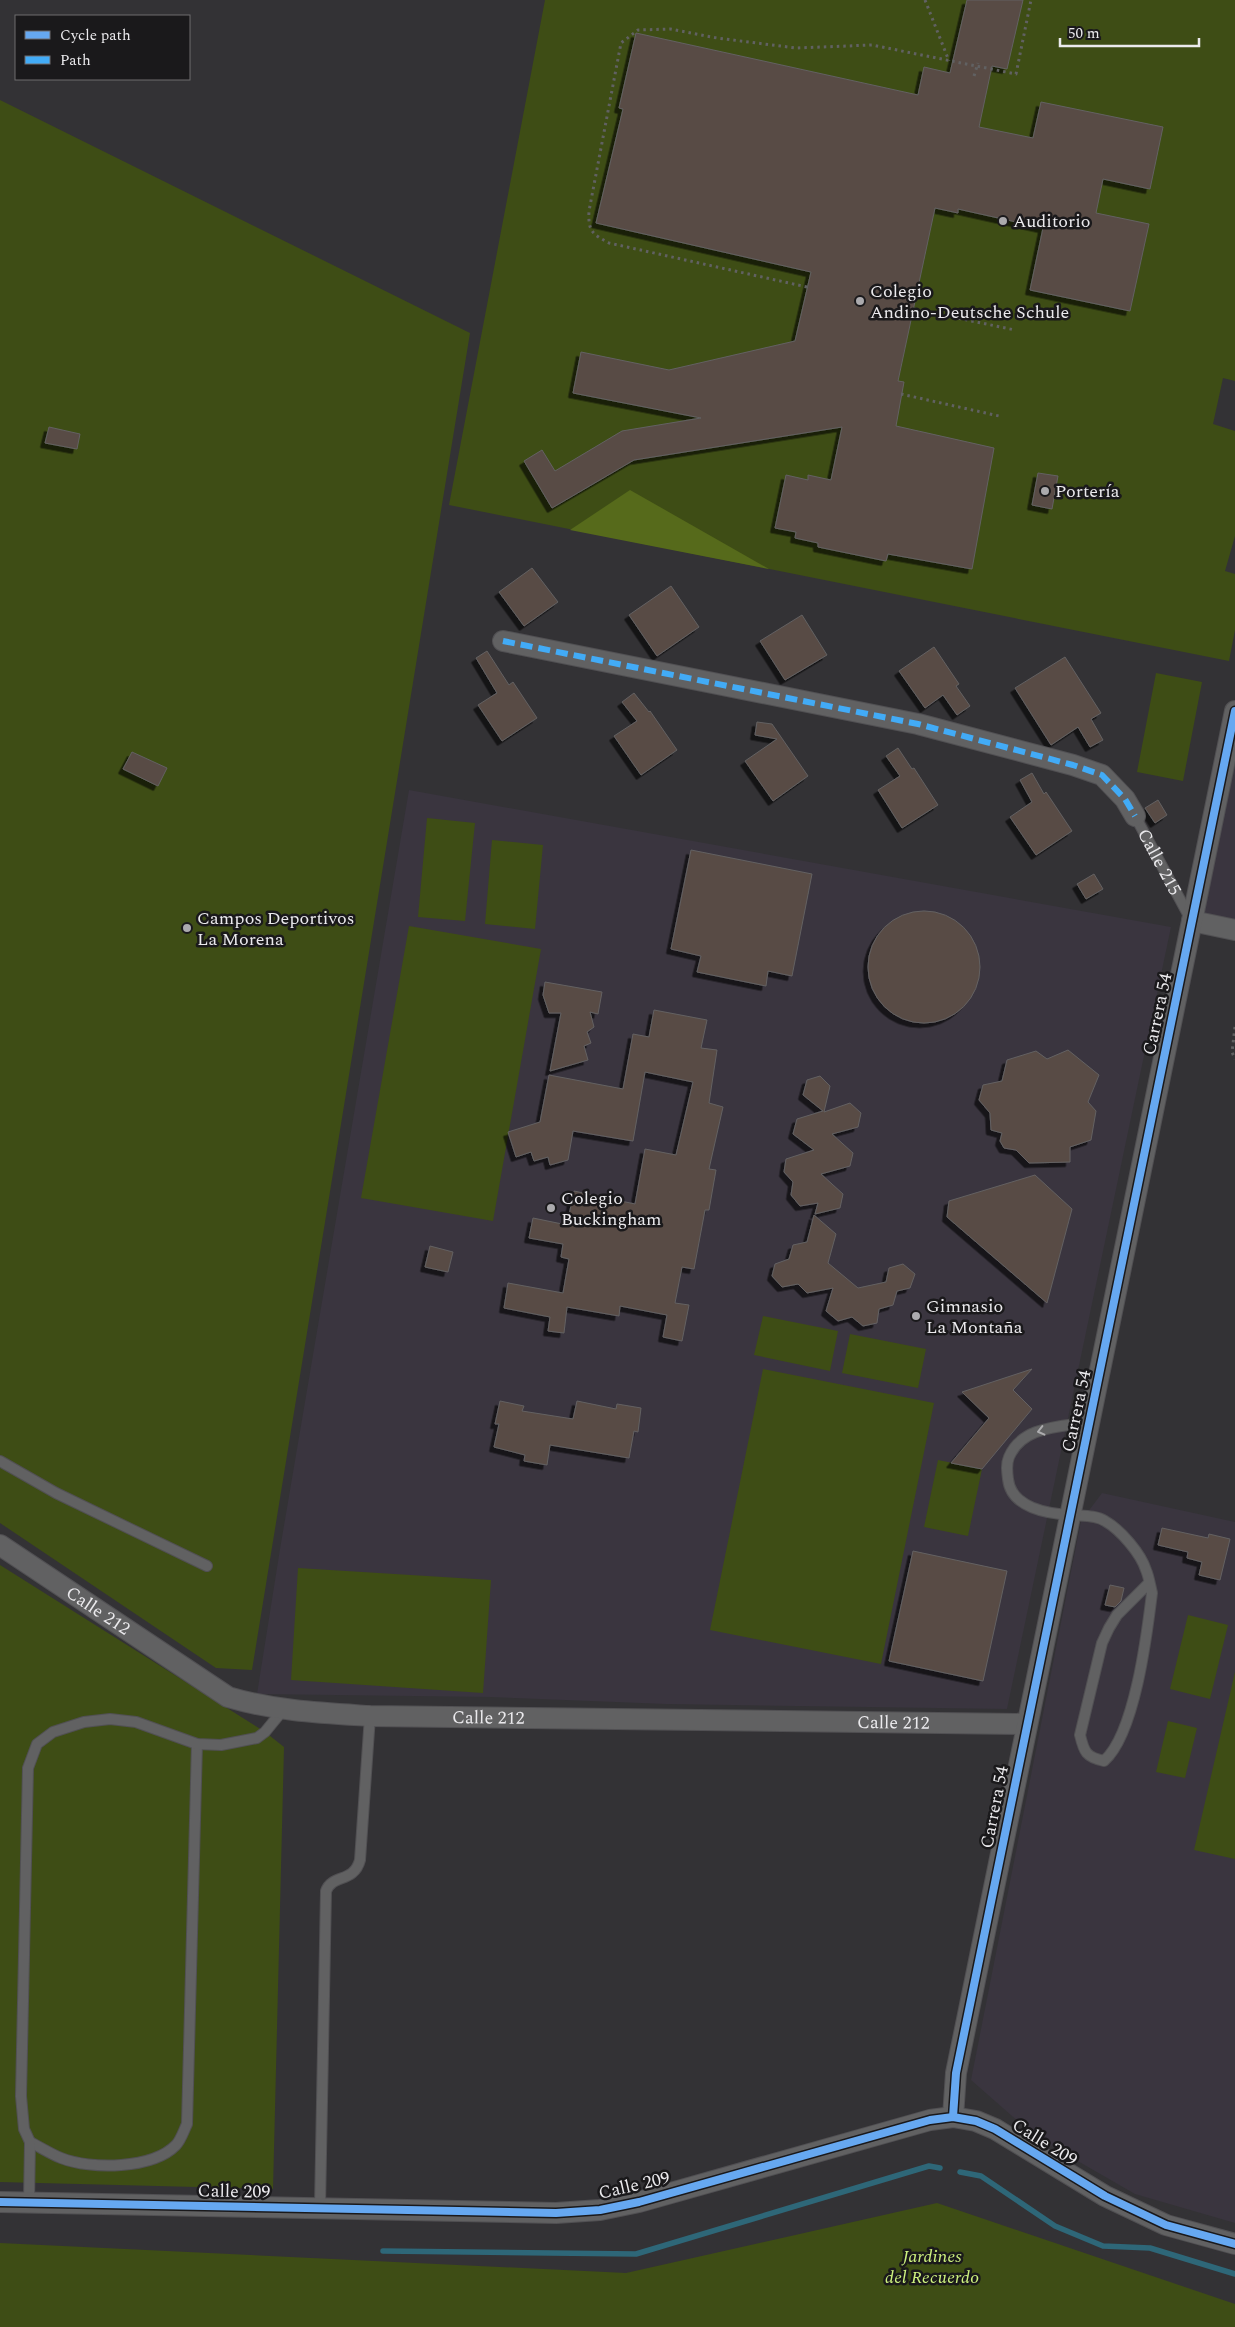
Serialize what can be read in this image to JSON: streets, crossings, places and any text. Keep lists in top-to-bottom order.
{
  "streets": {
    "street": ["Carrera 54", "Calle 212", "Calle 209"],
    "lane": ["Calle 215"]
  },
  "crossings": [
    ["Calle 215", "Carrera 54"],
    ["Carrera 54", "Calle 212"],
    ["Carrera 54", "Calle 209"]
  ],
  "parks": ["Jardines del Recuerdo"],
  "places": [
    "Auditorio",
    "Colegio Andino-Deutsche Schule",
    "Portería",
    "Campos Deportivos La Morena",
    "Colegio Buckingham",
    "Gimnasio La Montaña"
  ],
  "legend": ["Cycle path", "Path"],
  "scale_bar": "50 m"
}
